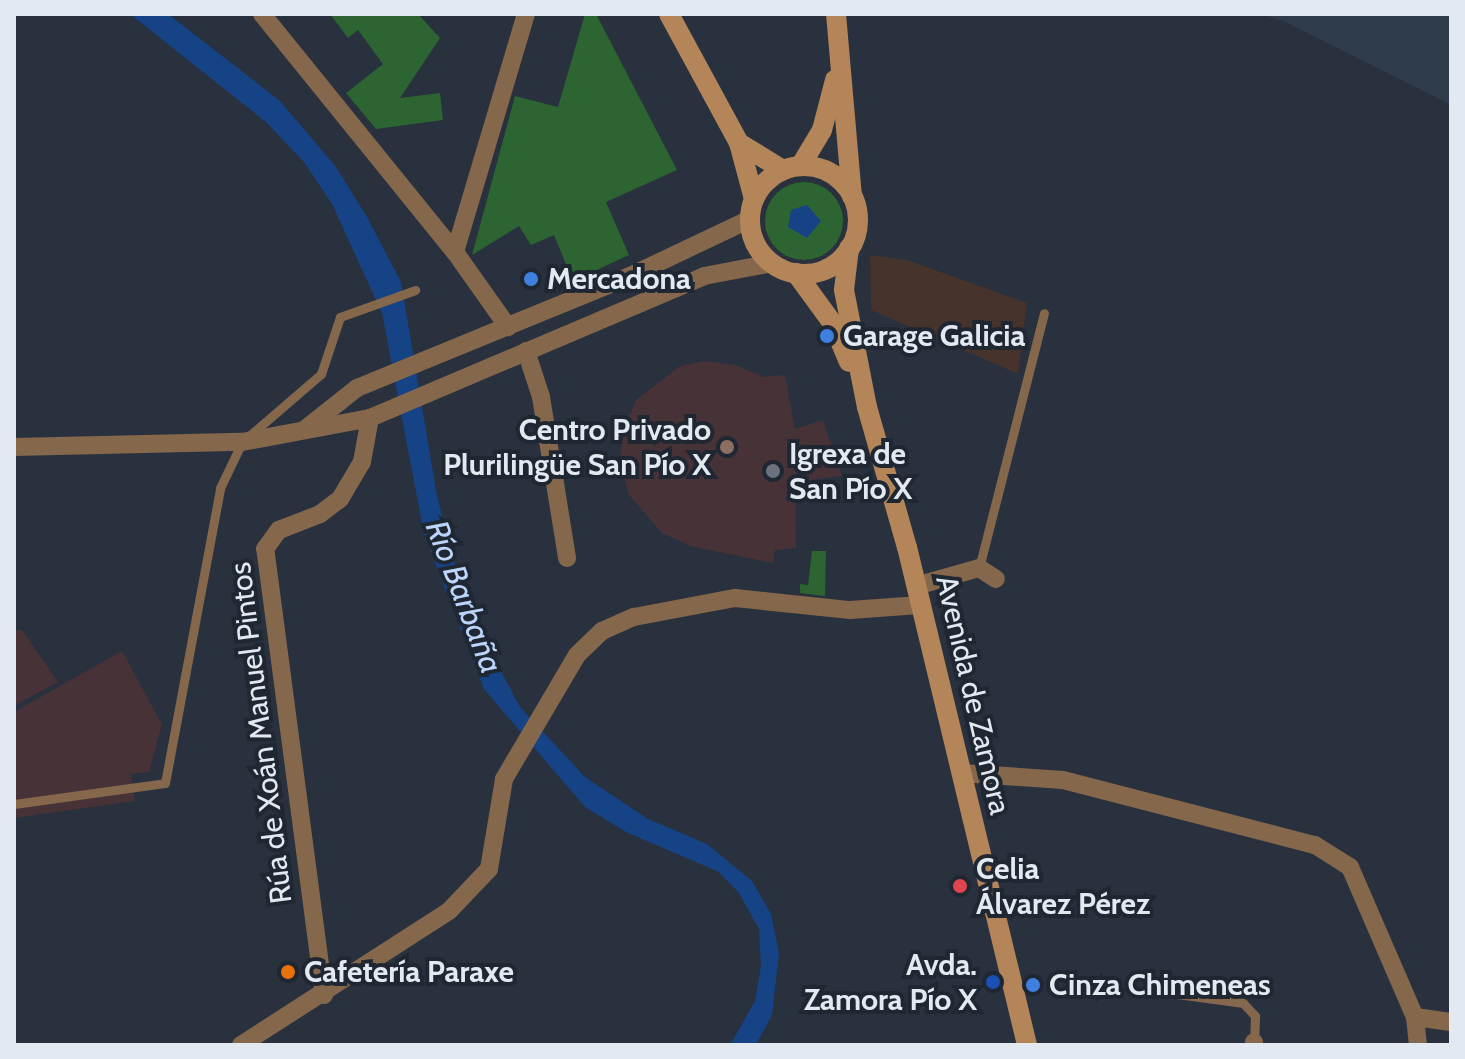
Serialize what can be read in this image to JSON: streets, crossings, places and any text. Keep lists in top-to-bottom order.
{
  "streets": {
    "street": ["Avenida de Zamora", "Rúa de Xoán Manuel Pintos"]
  },
  "water": ["Río Barbaña"],
  "places": [
    "Mercadona",
    "Garage Galicia",
    "Centro Privado Plurilingüe San Pío X",
    "Igrexa de San Pío X",
    "Celia Álvarez Pérez",
    "Cafetería Paraxe",
    "Avda. Zamora Pío X",
    "Cinza Chimeneas"
  ]
}
